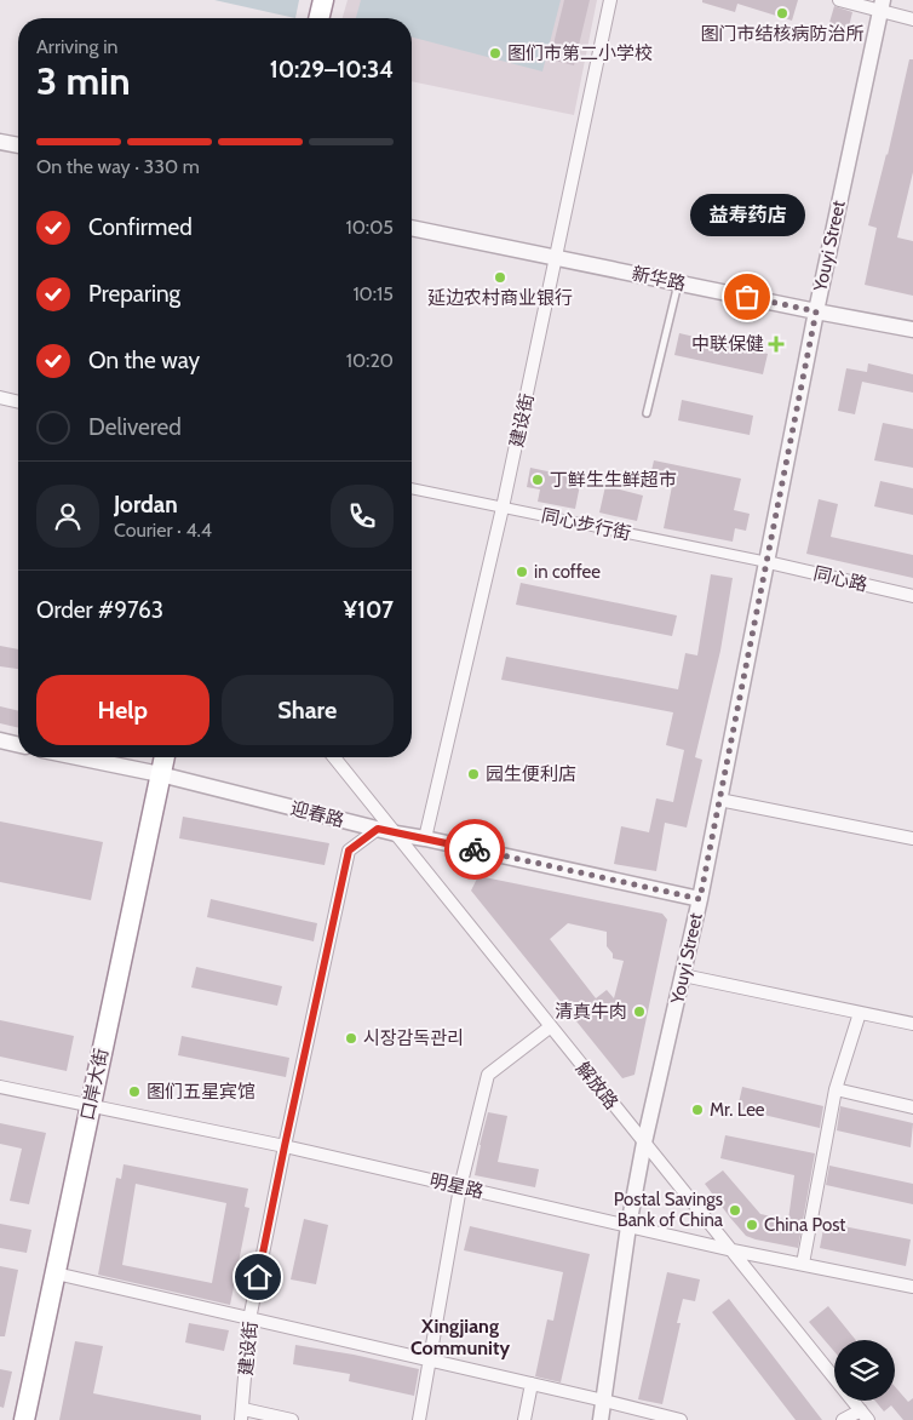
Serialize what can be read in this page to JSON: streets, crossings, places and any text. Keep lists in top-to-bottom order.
{
  "streets": {
    "highway": ["口岸大街"],
    "street": [
      "Youyi Street",
      "新华路",
      "建设街",
      "同心步行街",
      "同心路",
      "迎春路",
      "解放路",
      "明星路"
    ]
  },
  "crossings": [
    ["Youyi Street", "新华路"],
    ["Youyi Street", "同心步行街"],
    ["Youyi Street", "同心路"],
    ["Youyi Street", "迎春路"],
    ["Youyi Street", "解放路"],
    ["Youyi Street", "明星路"],
    ["新华路", "建设街"],
    ["建设街", "同心步行街"],
    ["建设街", "迎春路"],
    ["建设街", "明星路"],
    ["同心步行街", "同心路"],
    ["迎春路", "口岸大街"],
    ["迎春路", "解放路"],
    ["口岸大街", "明星路"],
    ["解放路", "明星路"]
  ],
  "districts": ["Xingjiang Community"],
  "places": {
    "other": [
      "图门市结核病防治所",
      "图们市第二小学校",
      "延边农村商业银行",
      "益寿药店",
      "丁鲜生生鲜超市",
      "in coffee",
      "园生便利店",
      "清真牛肉",
      "시장감독관리",
      "图们五星宾馆",
      "Mr. Lee",
      "Postal Savings Bank of China",
      "China Post"
    ],
    "health": ["中联保健"]
  },
  "page": {
    "heading": ["3 min", "Arriving in", "10:29–10:34"],
    "panel": [
      "Jordan",
      "Courier · 4.4",
      "Order #9763",
      "¥107"
    ],
    "bar": "On the way · 330 m",
    "bubble": "益寿药店",
    "list": [
      ["Confirmed", "10:05"],
      ["Preparing", "10:15"],
      ["On the way", "10:20"],
      "Delivered"
    ],
    "buttons": ["Help", "Share"]
  }
}
